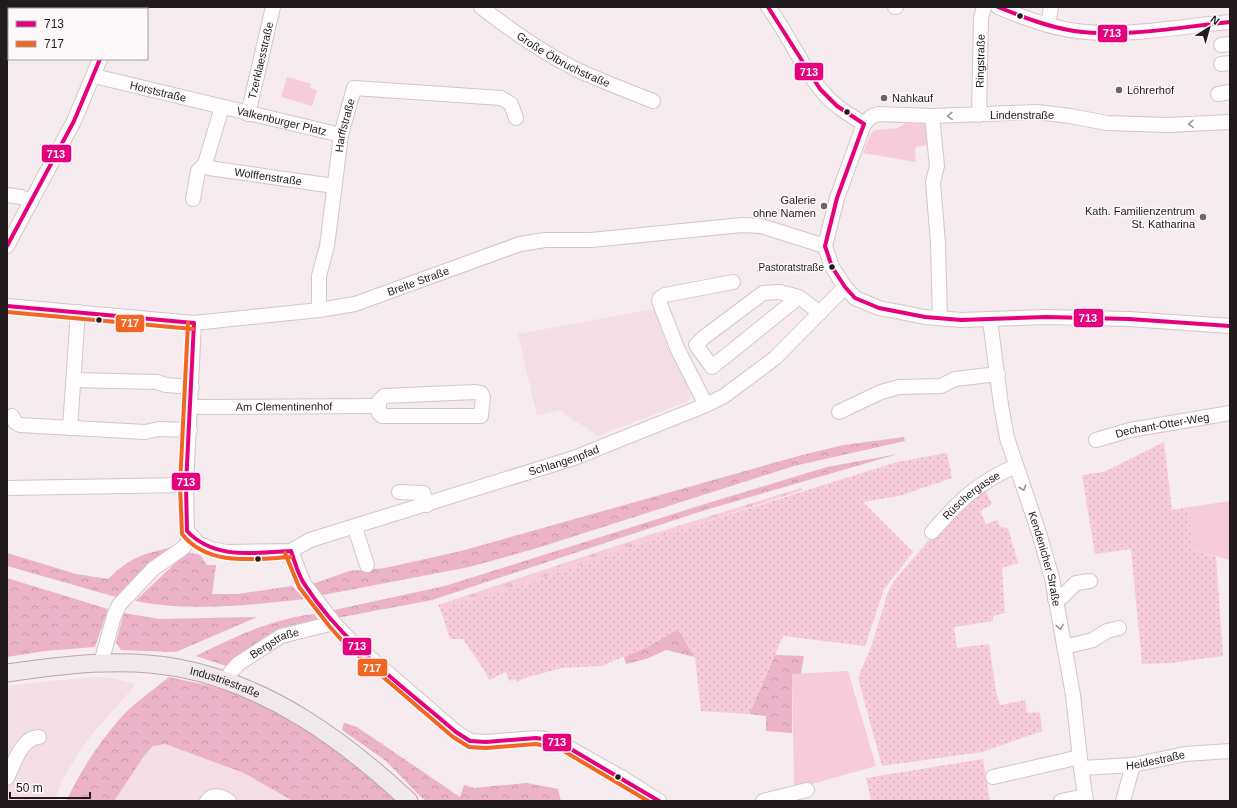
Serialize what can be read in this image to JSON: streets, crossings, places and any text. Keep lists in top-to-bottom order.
{
  "streets": {
    "main road": ["Industriestraße"],
    "street": [
      "Große Ölbruchstraße",
      "Tzerklaesstraße",
      "Ringstraße",
      "Horststraße",
      "Lindenstraße",
      "Valkenburger Platz",
      "Harffstraße",
      "Wolffenstraße",
      "Breite Straße",
      "Am Clementinenhof",
      "Dechant-Otter-Weg",
      "Schlangenpfad",
      "Rüschergasse",
      "Kendenicher Straße",
      "Bergstraße",
      "Heidestraße"
    ]
  },
  "crossings": [
    ["Tzerklaesstraße", "Valkenburger Platz"],
    ["Ringstraße", "Lindenstraße"],
    ["Horststraße", "Valkenburger Platz"],
    ["Valkenburger Platz", "Harffstraße"],
    ["Harffstraße", "Wolffenstraße"],
    ["Harffstraße", "Breite Straße"],
    ["Rüschergasse", "Kendenicher Straße"],
    ["Kendenicher Straße", "Heidestraße"],
    ["Bergstraße", "Industriestraße"]
  ],
  "one_way": ["Kendenicher Straße"],
  "places": [
    "Löhrerhof",
    "Nahkauf",
    "Galerie ohne Namen",
    "Kath. Familienzentrum St. Katharina",
    "Pastoratstraße"
  ],
  "lines": ["transit line 713", "transit line 717"],
  "legend": ["713", "717"],
  "scale_bar": "50 m",
  "north": "top right"
}
